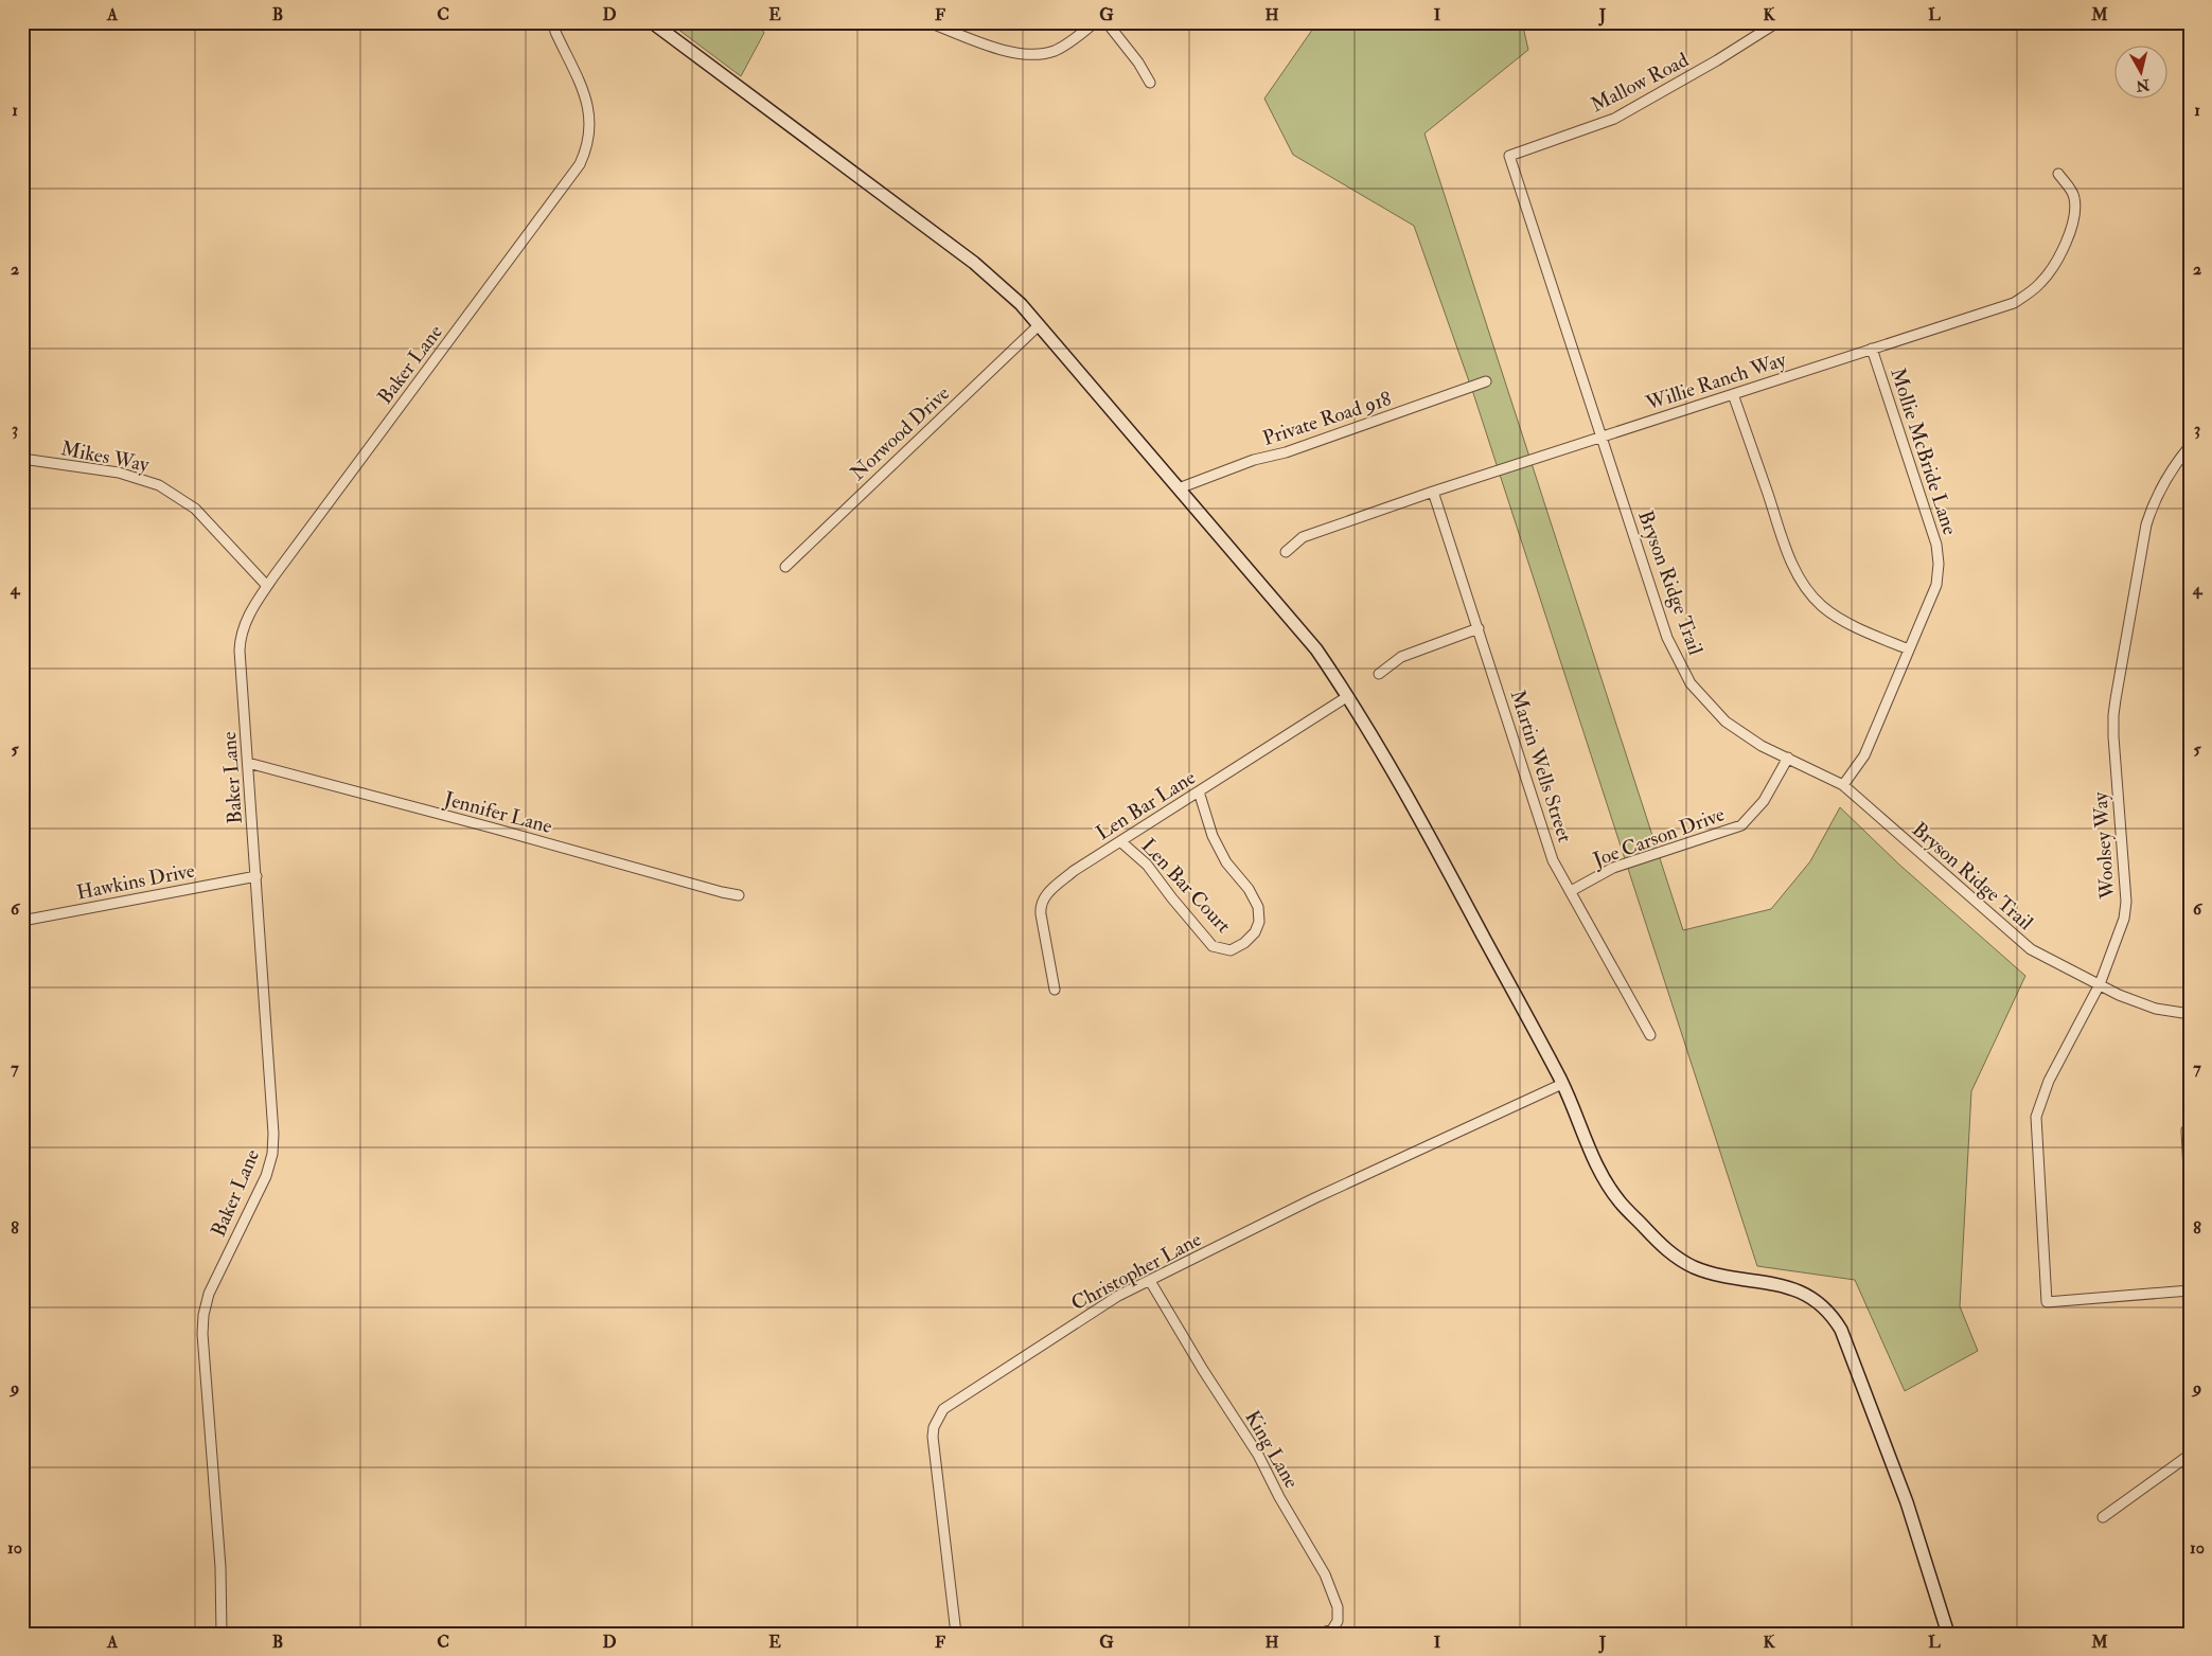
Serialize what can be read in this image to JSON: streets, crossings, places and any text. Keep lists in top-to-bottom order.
{
  "streets": {
    "street": [
      "Mallow Road",
      "Baker Lane",
      "Willie Ranch Way",
      "Private Road 918",
      "Norwood Drive",
      "Mollie McBride Lane",
      "Mikes Way",
      "Bryson Ridge Trail",
      "Martin Wells Street",
      "Len Bar Lane",
      "Jennifer Lane",
      "Joe Carson Drive",
      "Woolsey Way",
      "Hawkins Drive",
      "Len Bar Court",
      "Christopher Lane",
      "King Lane"
    ]
  },
  "crossings": [
    ["Mallow Road", "Bryson Ridge Trail"],
    ["Baker Lane", "Mikes Way"],
    ["Baker Lane", "Jennifer Lane"],
    ["Baker Lane", "Hawkins Drive"],
    ["Willie Ranch Way", "Mollie McBride Lane"],
    ["Willie Ranch Way", "Bryson Ridge Trail"],
    ["Willie Ranch Way", "Martin Wells Street"],
    ["Mollie McBride Lane", "Bryson Ridge Trail"],
    ["Bryson Ridge Trail", "Joe Carson Drive"],
    ["Bryson Ridge Trail", "Woolsey Way"],
    ["Martin Wells Street", "Joe Carson Drive"],
    ["Len Bar Lane", "Len Bar Court"],
    ["Christopher Lane", "King Lane"]
  ],
  "north": "bottom",
  "grid": {
    "columns": [
      "A",
      "B",
      "C",
      "D",
      "E",
      "F",
      "G",
      "H",
      "I",
      "J",
      "K",
      "L",
      "M"
    ],
    "rows": [
      "1",
      "2",
      "3",
      "4",
      "5",
      "6",
      "7",
      "8",
      "9",
      "10"
    ]
  }
}
